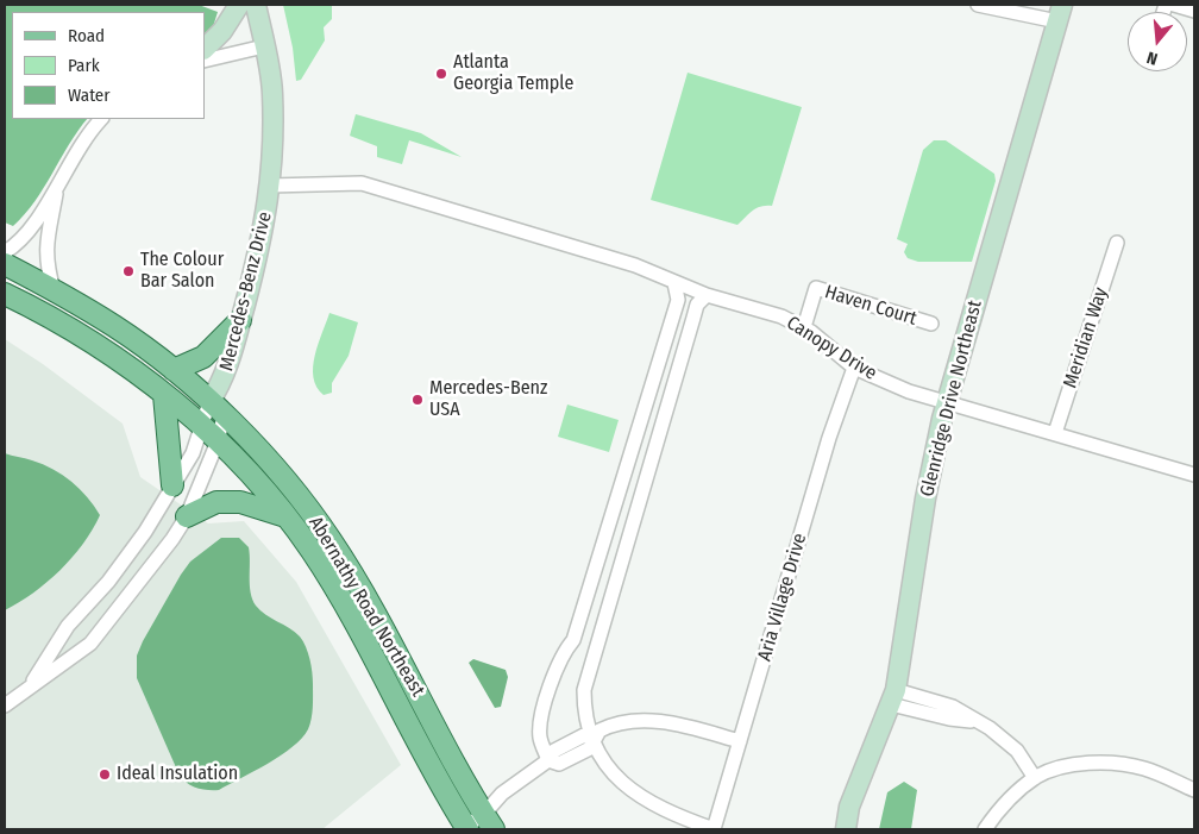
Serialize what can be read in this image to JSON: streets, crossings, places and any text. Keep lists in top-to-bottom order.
{
  "streets": {
    "main road": ["Abernathy Road Northeast"],
    "street": [
      "Mercedes-Benz Drive",
      "Haven Court",
      "Meridian Way",
      "Canopy Drive",
      "Glenridge Drive Northeast",
      "Aria Village Drive"
    ]
  },
  "crossings": [
    ["Mercedes-Benz Drive", "Canopy Drive"],
    ["Mercedes-Benz Drive", "Abernathy Road Northeast"],
    ["Haven Court", "Canopy Drive"],
    ["Meridian Way", "Canopy Drive"],
    ["Canopy Drive", "Glenridge Drive Northeast"],
    ["Canopy Drive", "Aria Village Drive"]
  ],
  "places": [
    "Atlanta Georgia Temple",
    "The Colour Bar Salon",
    "Mercedes-Benz USA",
    "Ideal Insulation"
  ],
  "legend": ["Road", "Park", "Water"],
  "north": "bottom"
}
